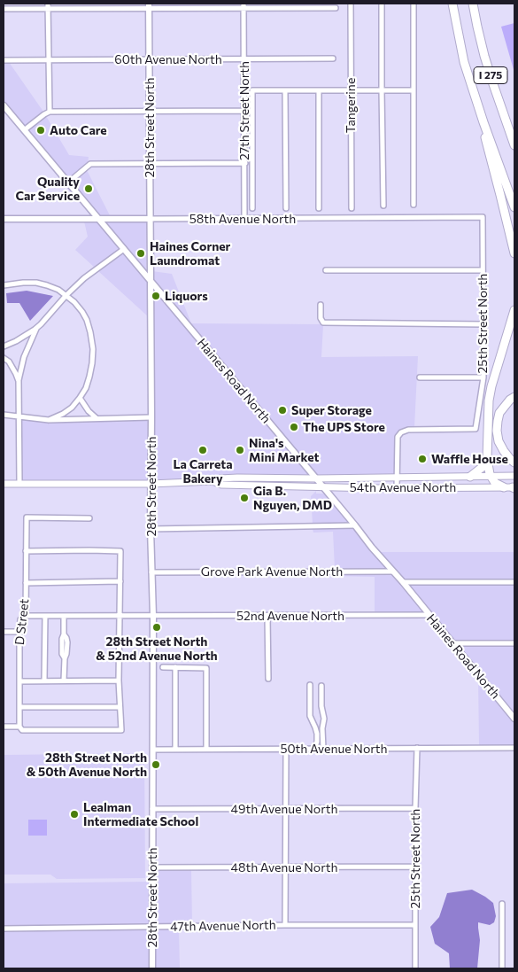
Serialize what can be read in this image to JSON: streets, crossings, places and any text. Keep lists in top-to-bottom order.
{
  "streets": {
    "highway": ["I 275"],
    "main road": ["54th Avenue North"],
    "street": [
      "60th Avenue North",
      "Tangerine",
      "27th Street North",
      "28th Street North",
      "58th Avenue North",
      "25th Street North",
      "Haines Road North",
      "Grove Park Avenue North",
      "52nd Avenue North",
      "D Street",
      "50th Avenue North",
      "49th Avenue North",
      "48th Avenue North",
      "47th Avenue North"
    ]
  },
  "crossings": [
    ["60th Avenue North", "27th Street North"],
    ["60th Avenue North", "28th Street North"],
    ["27th Street North", "58th Avenue North"],
    ["28th Street North", "58th Avenue North"],
    ["28th Street North", "Haines Road North"],
    ["28th Street North", "54th Avenue North"],
    ["28th Street North", "Grove Park Avenue North"],
    ["28th Street North", "52nd Avenue North"],
    ["28th Street North", "50th Avenue North"],
    ["28th Street North", "49th Avenue North"],
    ["28th Street North", "48th Avenue North"],
    ["28th Street North", "47th Avenue North"],
    ["58th Avenue North", "25th Street North"],
    ["58th Avenue North", "Haines Road North"],
    ["25th Street North", "54th Avenue North"],
    ["25th Street North", "50th Avenue North"],
    ["25th Street North", "49th Avenue North"],
    ["25th Street North", "48th Avenue North"],
    ["25th Street North", "47th Avenue North"],
    ["Haines Road North", "54th Avenue North"],
    ["Haines Road North", "Grove Park Avenue North"],
    ["Haines Road North", "52nd Avenue North"],
    ["52nd Avenue North", "D Street"]
  ],
  "places": [
    "Auto Care",
    "Quality Car Service",
    "Haines Corner Laundromat",
    "Liquors",
    "Super Storage",
    "The UPS Store",
    "La Carreta Bakery",
    "Nina's Mini Market",
    "Waffle House",
    "Gia B. Nguyen, DMD",
    "28th Street North & 52nd Avenue North",
    "28th Street North & 50th Avenue North",
    "Lealman Intermediate School"
  ]
}
